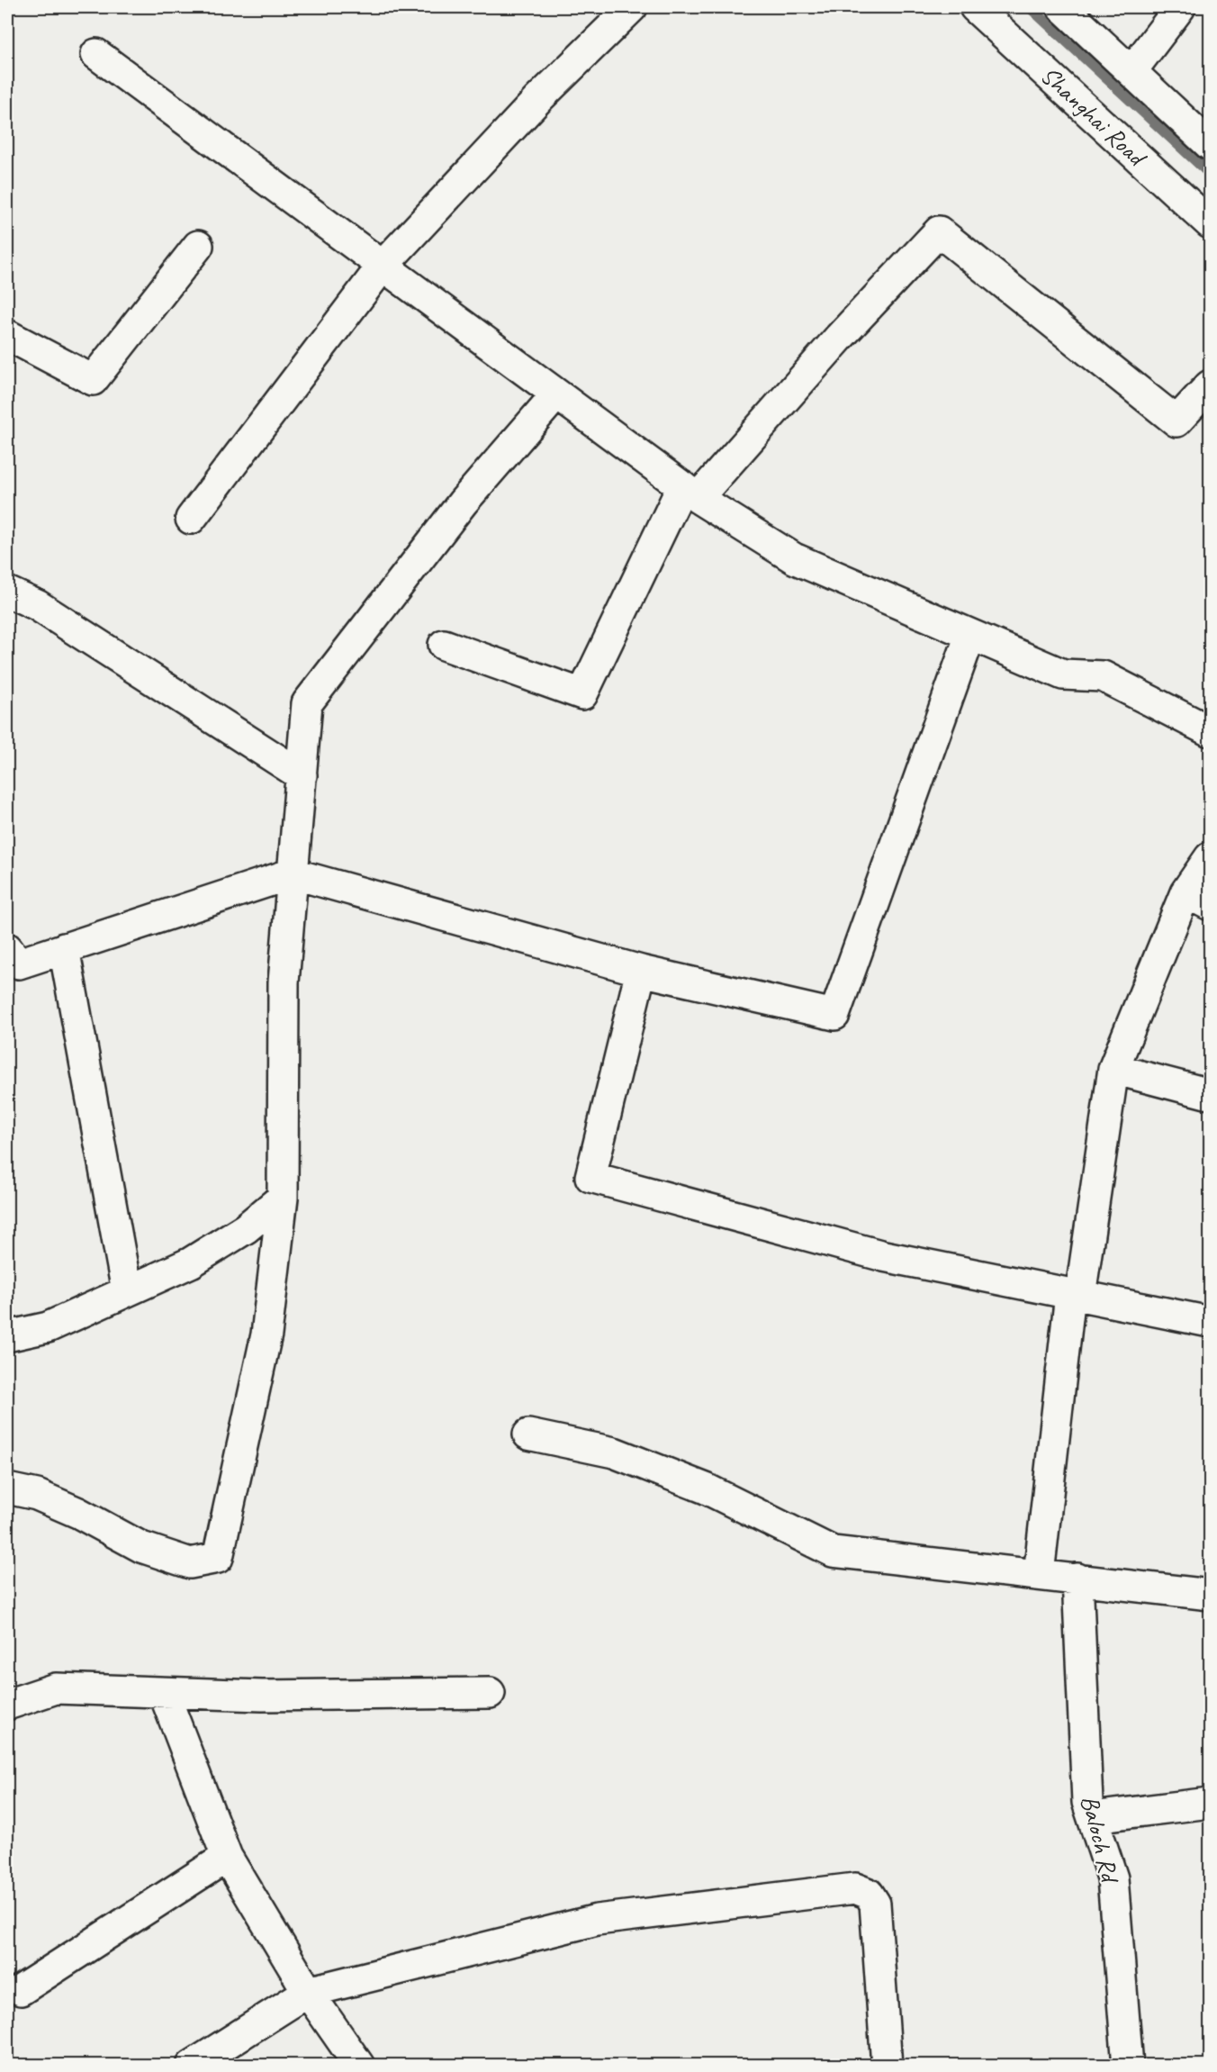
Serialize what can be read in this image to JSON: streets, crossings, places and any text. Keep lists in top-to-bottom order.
{
  "streets": {
    "street": ["Shanghai Road", "Baloch Rd"]
  }
}
